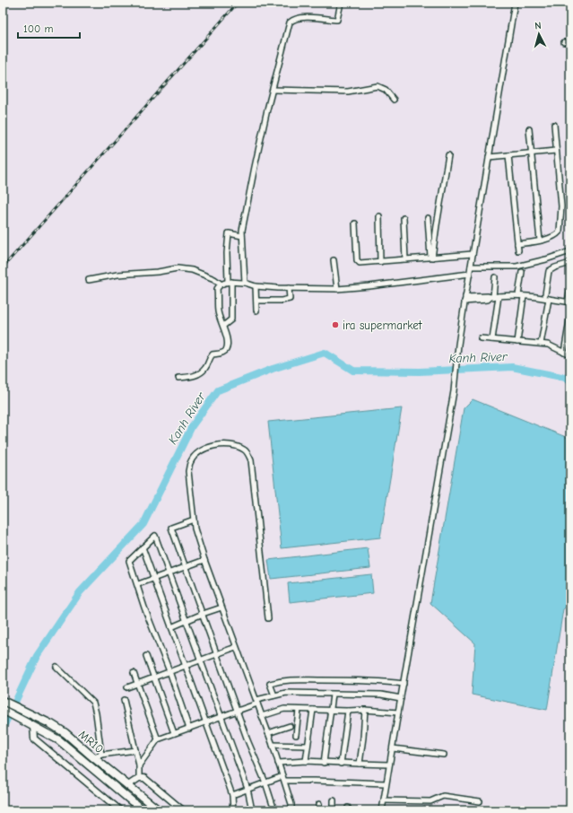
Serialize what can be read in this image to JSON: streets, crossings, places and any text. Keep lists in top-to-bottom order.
{
  "streets": {
    "main road": ["MR10"]
  },
  "water": ["Kanh River"],
  "places": ["ira supermarket"],
  "scale_bar": "100 m",
  "north": "top"
}
